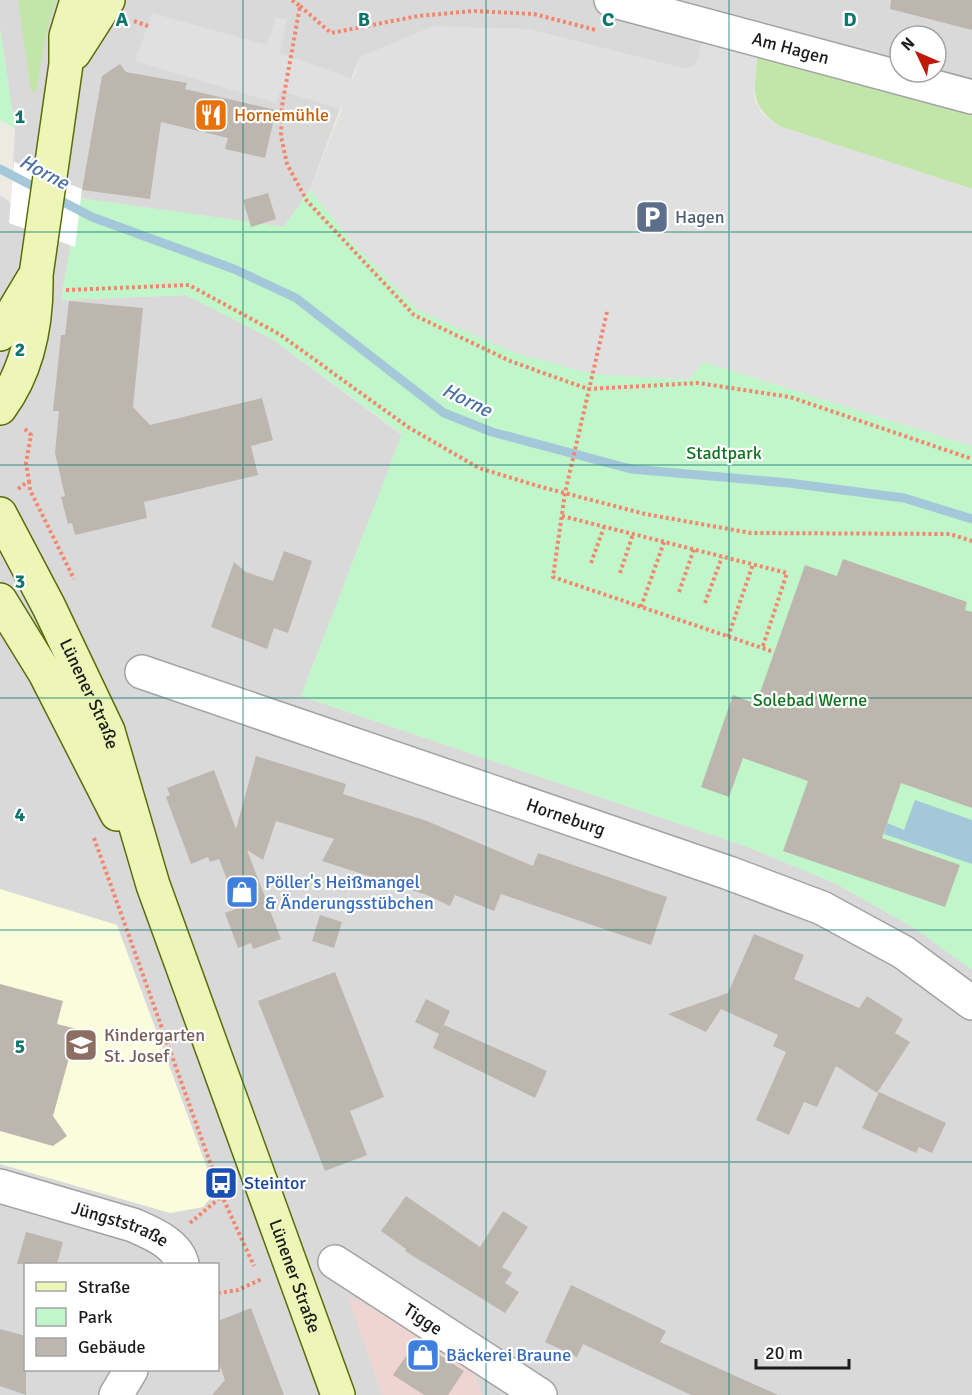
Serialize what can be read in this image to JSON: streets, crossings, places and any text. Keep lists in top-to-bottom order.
{
  "streets": {
    "main road": ["Lünener Straße"],
    "street": [
      "Am Hagen",
      "Horneburg",
      "Jüngststraße",
      "Tigge"
    ]
  },
  "crossings": [
    ["Lünener Straße", "Jüngststraße"]
  ],
  "water": ["Horne"],
  "parks": ["Stadtpark", "Solebad Werne"],
  "places": {
    "restaurant": ["Hornemühle"],
    "parking": ["Hagen"],
    "shop": ["Pöller's Heißmangel & Änderungsstübchen", "Bäckerei Braune"],
    "school or university": ["Kindergarten St. Josef"],
    "bus stop": ["Steintor"]
  },
  "legend": ["Straße", "Park", "Gebäude"],
  "scale_bar": "20 m",
  "north": "top left",
  "grid": {
    "columns": [
      "A",
      "B",
      "C",
      "D"
    ],
    "rows": [
      "1",
      "2",
      "3",
      "4",
      "5"
    ]
  }
}
